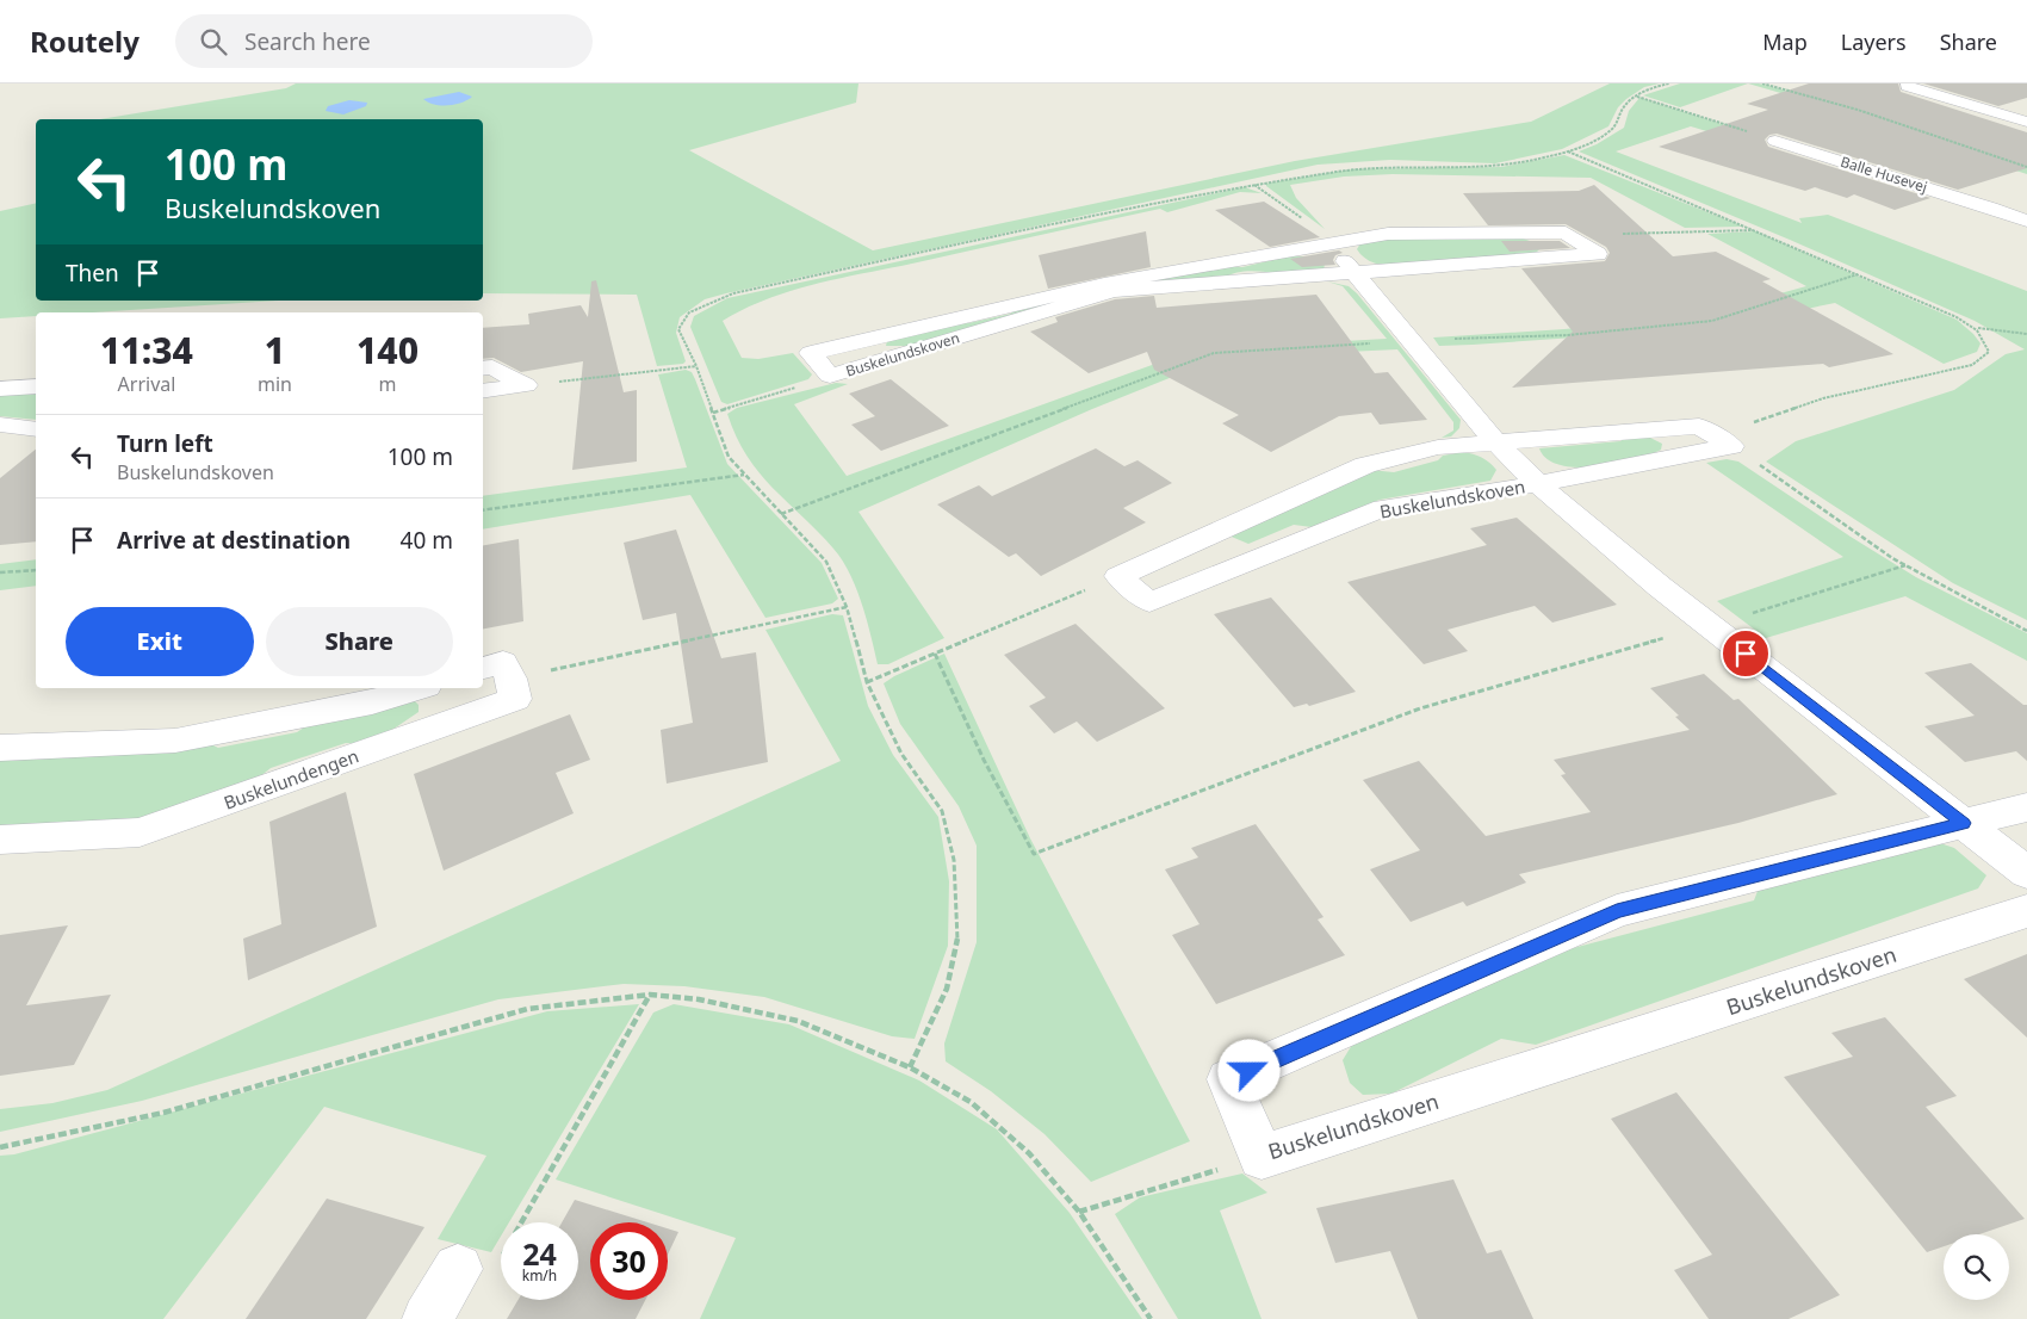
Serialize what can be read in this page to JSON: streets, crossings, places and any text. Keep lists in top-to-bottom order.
{
  "streets": {
    "street": ["Balle Husevej", "Buskelundskoven", "Buskelundengen"]
  },
  "page": {
    "header": "Routely",
    "search": "Search here",
    "nav": ["Map", "Layers", "Share"],
    "turn": ["100 m", "Buskelundskoven"],
    "then": "Then",
    "eta": [
      "11:34",
      "Arrival",
      "1",
      "min",
      "140",
      "m"
    ],
    "list": [
      {
        "name": "Turn left",
        "note": "Buskelundskoven",
        "value": "100 m"
      },
      {
        "name": "Arrive at destination",
        "value": "40 m"
      }
    ],
    "buttons": ["Exit", "Share"],
    "speed": "24 km/h",
    "limit": "30"
  }
}
